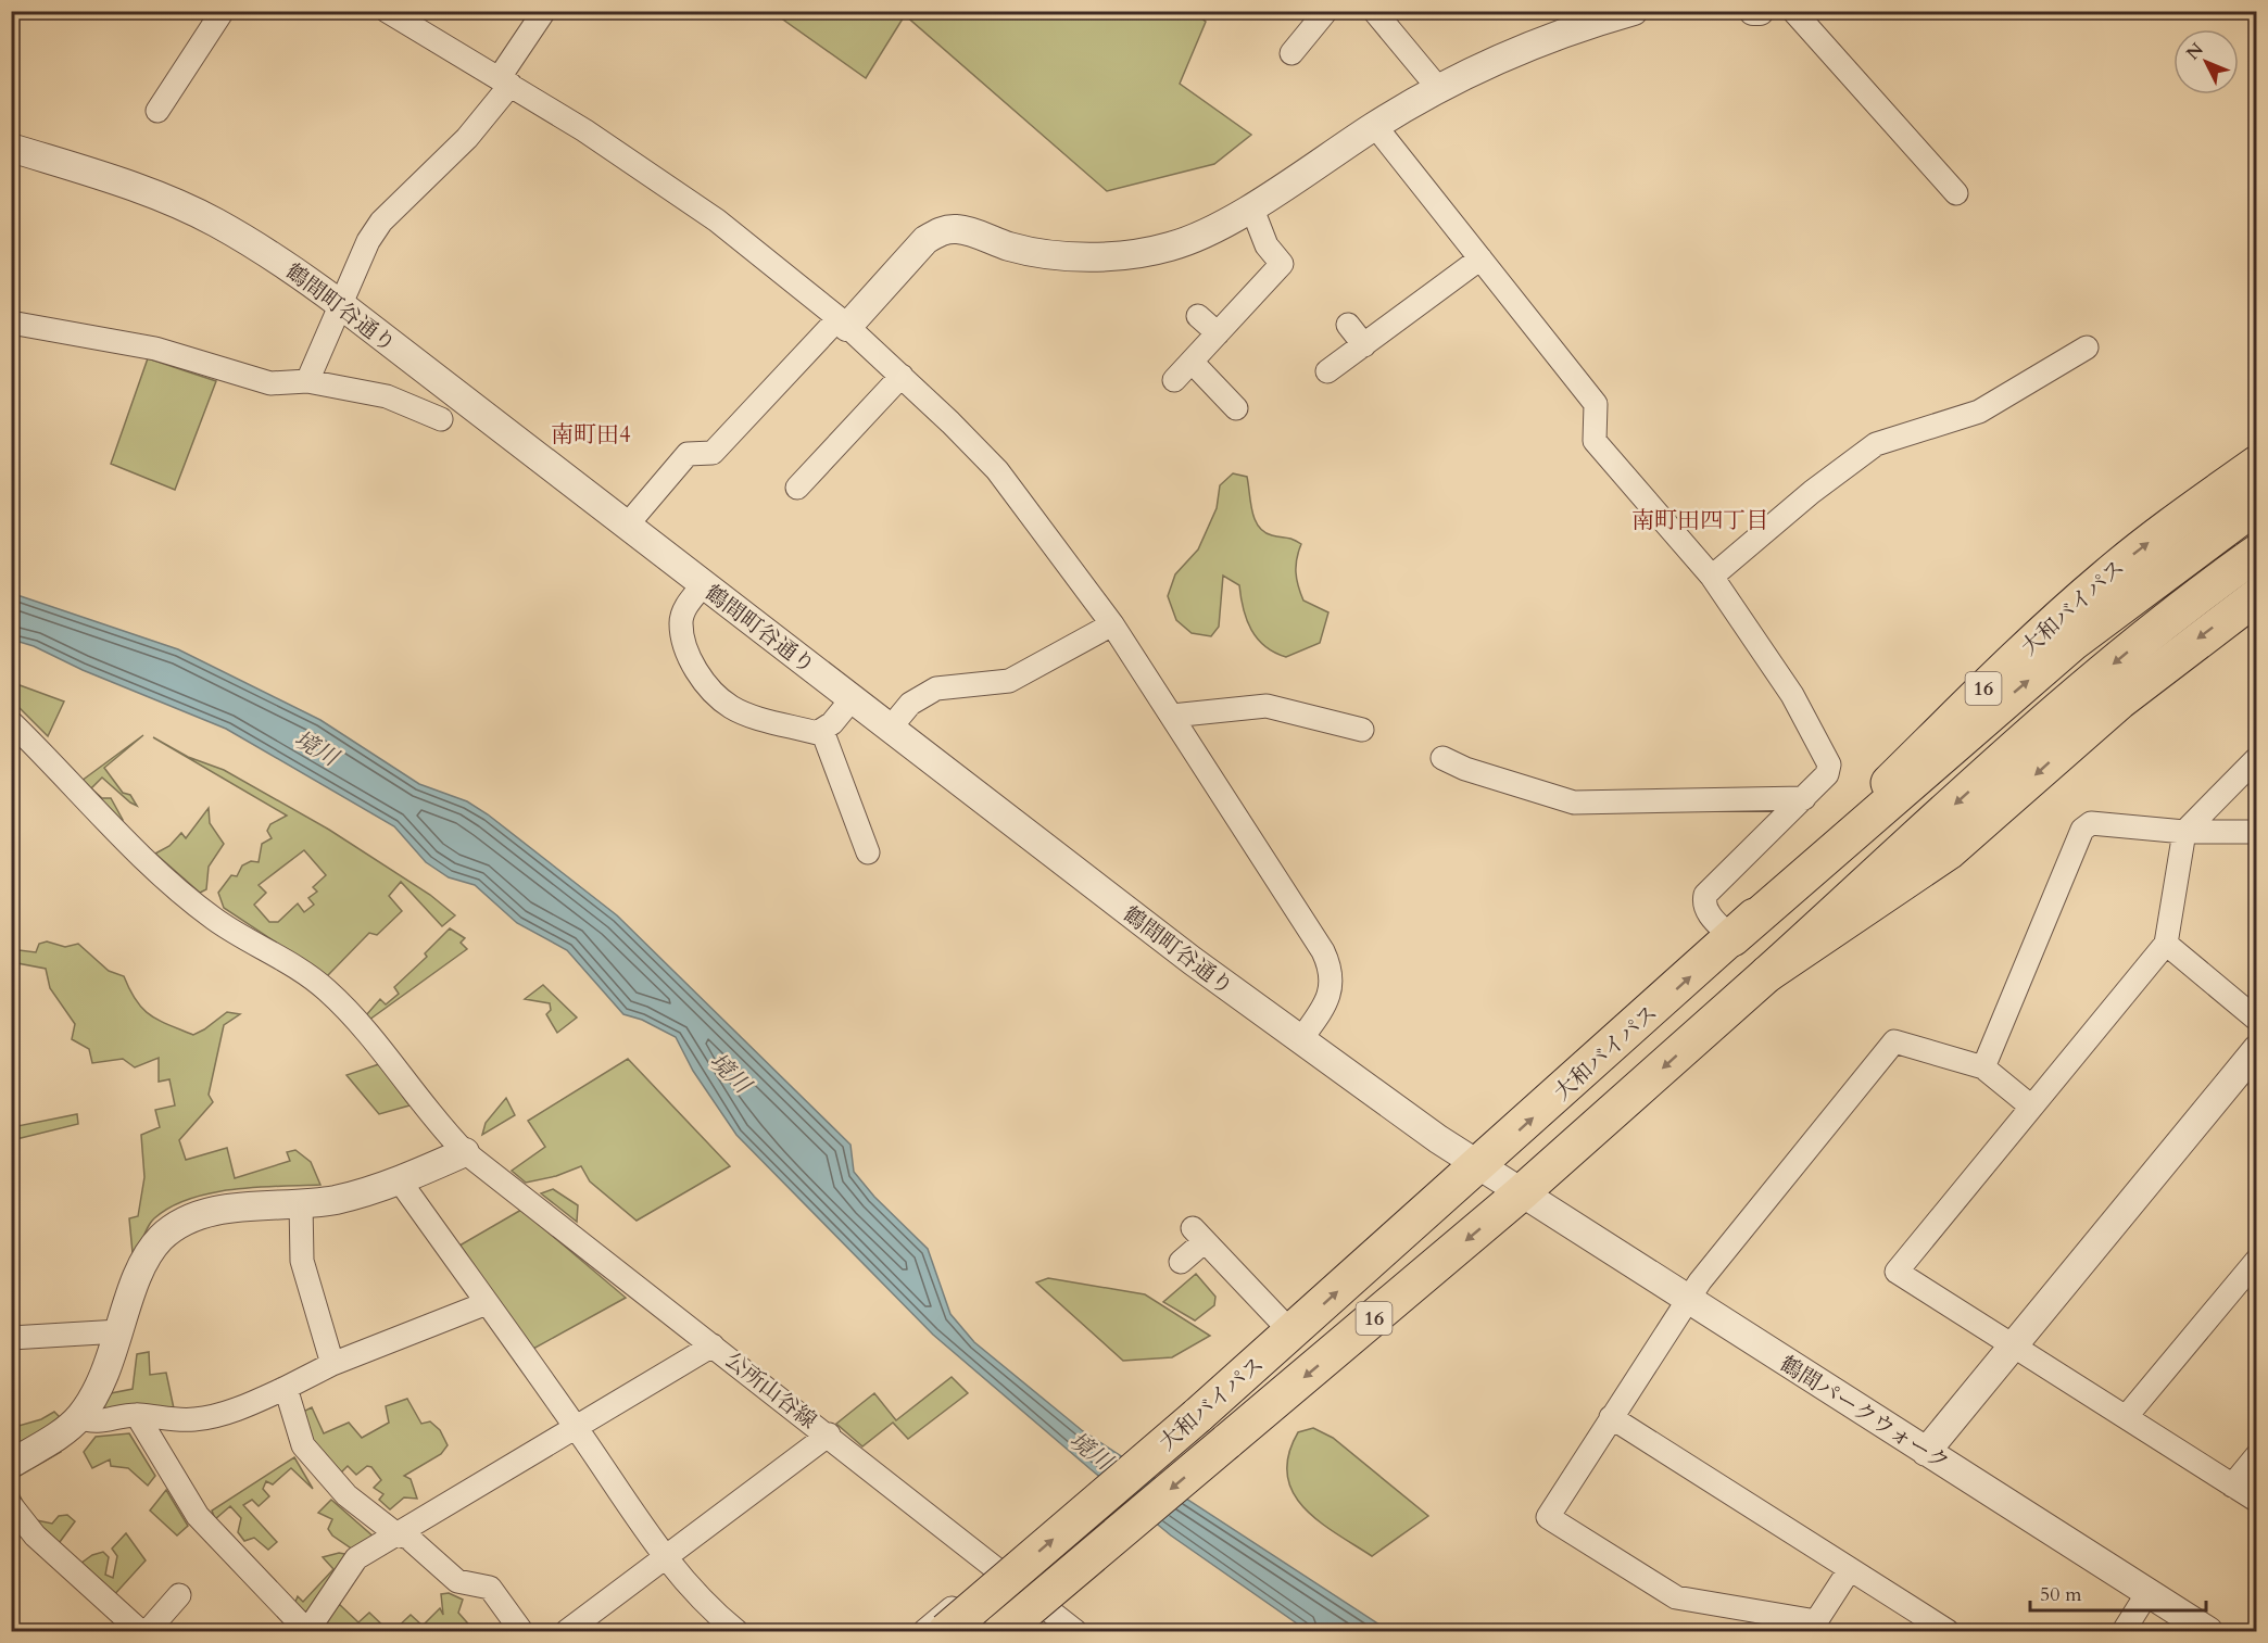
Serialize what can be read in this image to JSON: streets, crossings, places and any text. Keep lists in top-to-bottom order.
{
  "streets": {
    "highway": ["大和バイパス", "16"],
    "street": ["鶴間町谷通り", "公所山谷線", "鶴間パークウォーク"]
  },
  "crossings": [
    ["鶴間町谷通り", "大和バイパス"],
    ["鶴間町谷通り", "鶴間パークウォーク"],
    ["大和バイパス", "鶴間パークウォーク"]
  ],
  "districts": ["南町田4", "南町田四丁目"],
  "water": ["境川"],
  "scale_bar": "50 m",
  "north": "top left"
}
